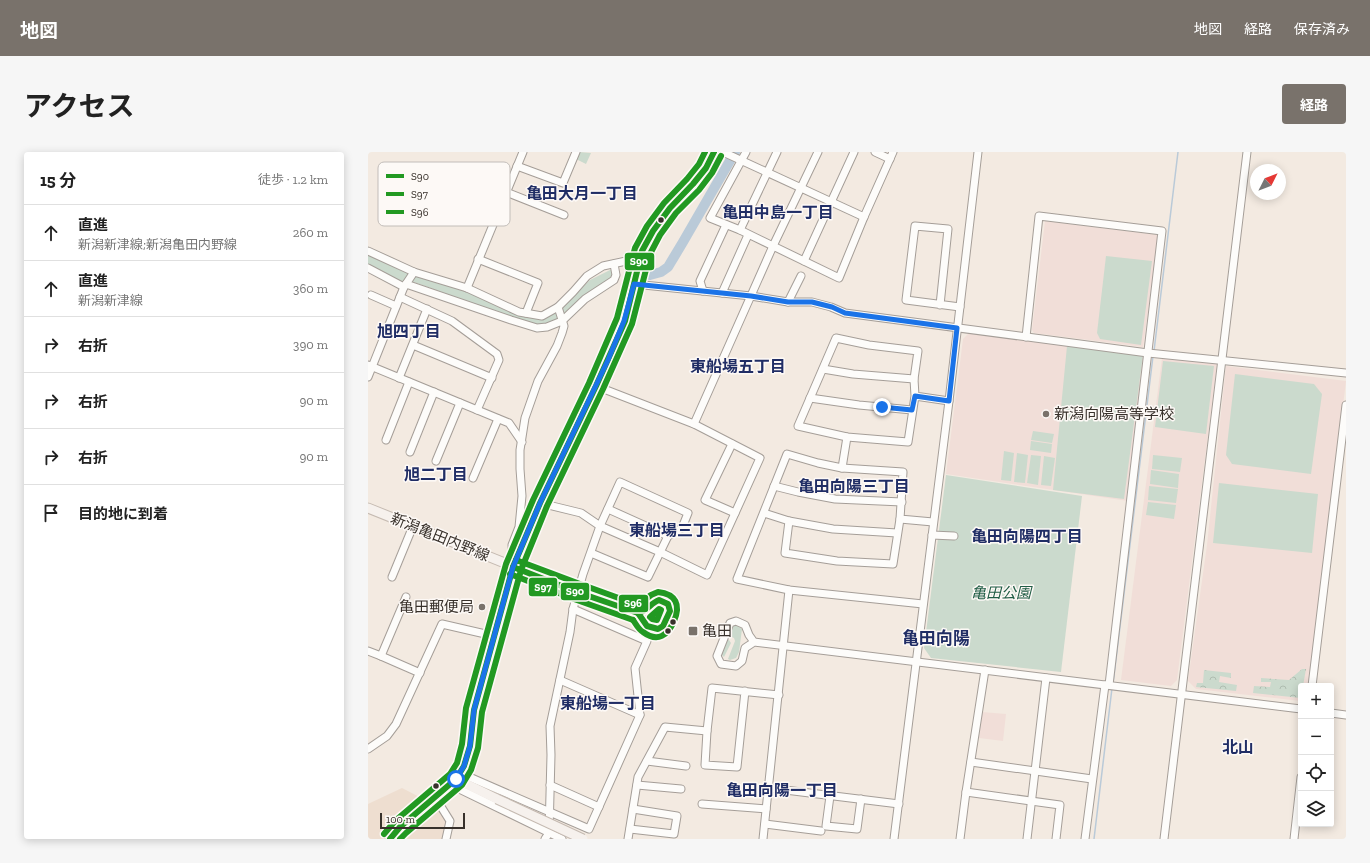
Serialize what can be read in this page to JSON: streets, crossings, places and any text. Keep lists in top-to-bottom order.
{
  "streets": {
    "main road": ["新潟亀田内野線"]
  },
  "districts": [
    "亀田大月一丁目",
    "亀田中島一丁目",
    "旭四丁目",
    "東船場五丁目",
    "旭二丁目",
    "亀田向陽三丁目",
    "東船場三丁目",
    "亀田向陽四丁目",
    "亀田向陽",
    "東船場一丁目",
    "北山",
    "亀田向陽一丁目"
  ],
  "parks": ["亀田公園"],
  "places": {
    "other": ["新潟向陽高等学校", "亀田郵便局"],
    "transit": ["亀田"]
  },
  "lines": ["transit line S90", "transit line S96", "transit line S97"],
  "legend": ["S90", "S97", "S96"],
  "scale_bar": "100 m",
  "north": "top right",
  "page": {
    "header": "地図",
    "nav": ["地図", "経路", "保存済み"],
    "title": "アクセス",
    "buttons": "経路",
    "heading": ["15 分", "徒歩 · 1.2 km"],
    "list": [
      ["直進", "新潟新津線;新潟亀田内野線", "260 m"],
      ["直進", "新潟新津線", "360 m"],
      ["右折", "390 m"],
      ["右折", "90 m"],
      ["右折", "90 m"],
      "目的地に到着"
    ],
    "map_buttons": ["+", "−"],
    "scale": "100 m"
  }
}
